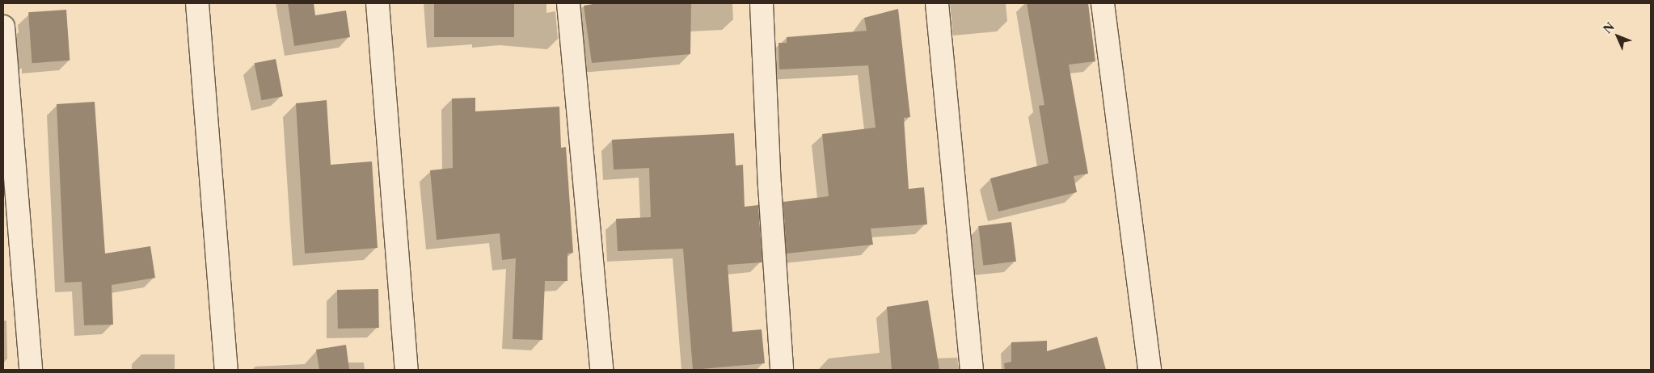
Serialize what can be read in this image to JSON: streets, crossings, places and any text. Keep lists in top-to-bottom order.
{
  "north": "top left"
}
